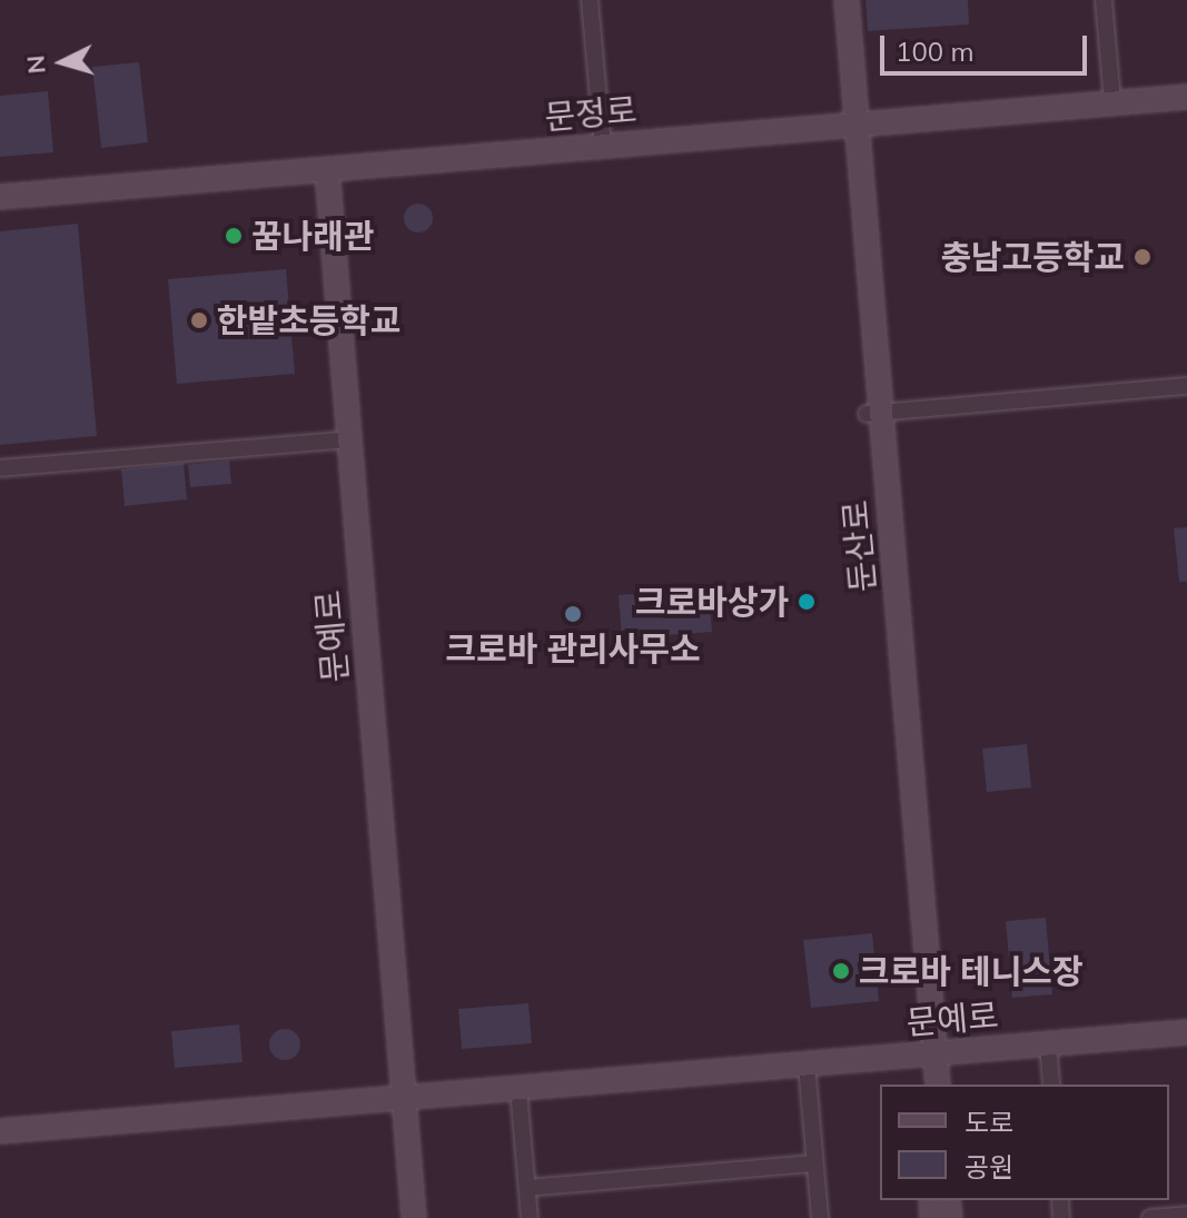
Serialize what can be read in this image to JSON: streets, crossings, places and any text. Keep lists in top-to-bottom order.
{
  "streets": {
    "main road": ["문정로", "둔산로", "문예로"]
  },
  "crossings": [
    ["문정로", "둔산로"],
    ["문정로", "문예로"],
    ["둔산로", "문예로"]
  ],
  "places": [
    "꿈나래관",
    "충남고등학교",
    "한밭초등학교",
    "크로바상가",
    "크로바 관리사무소",
    "크로바 테니스장"
  ],
  "legend": ["도로", "공원"],
  "scale_bar": "100 m",
  "north": "left"
}
